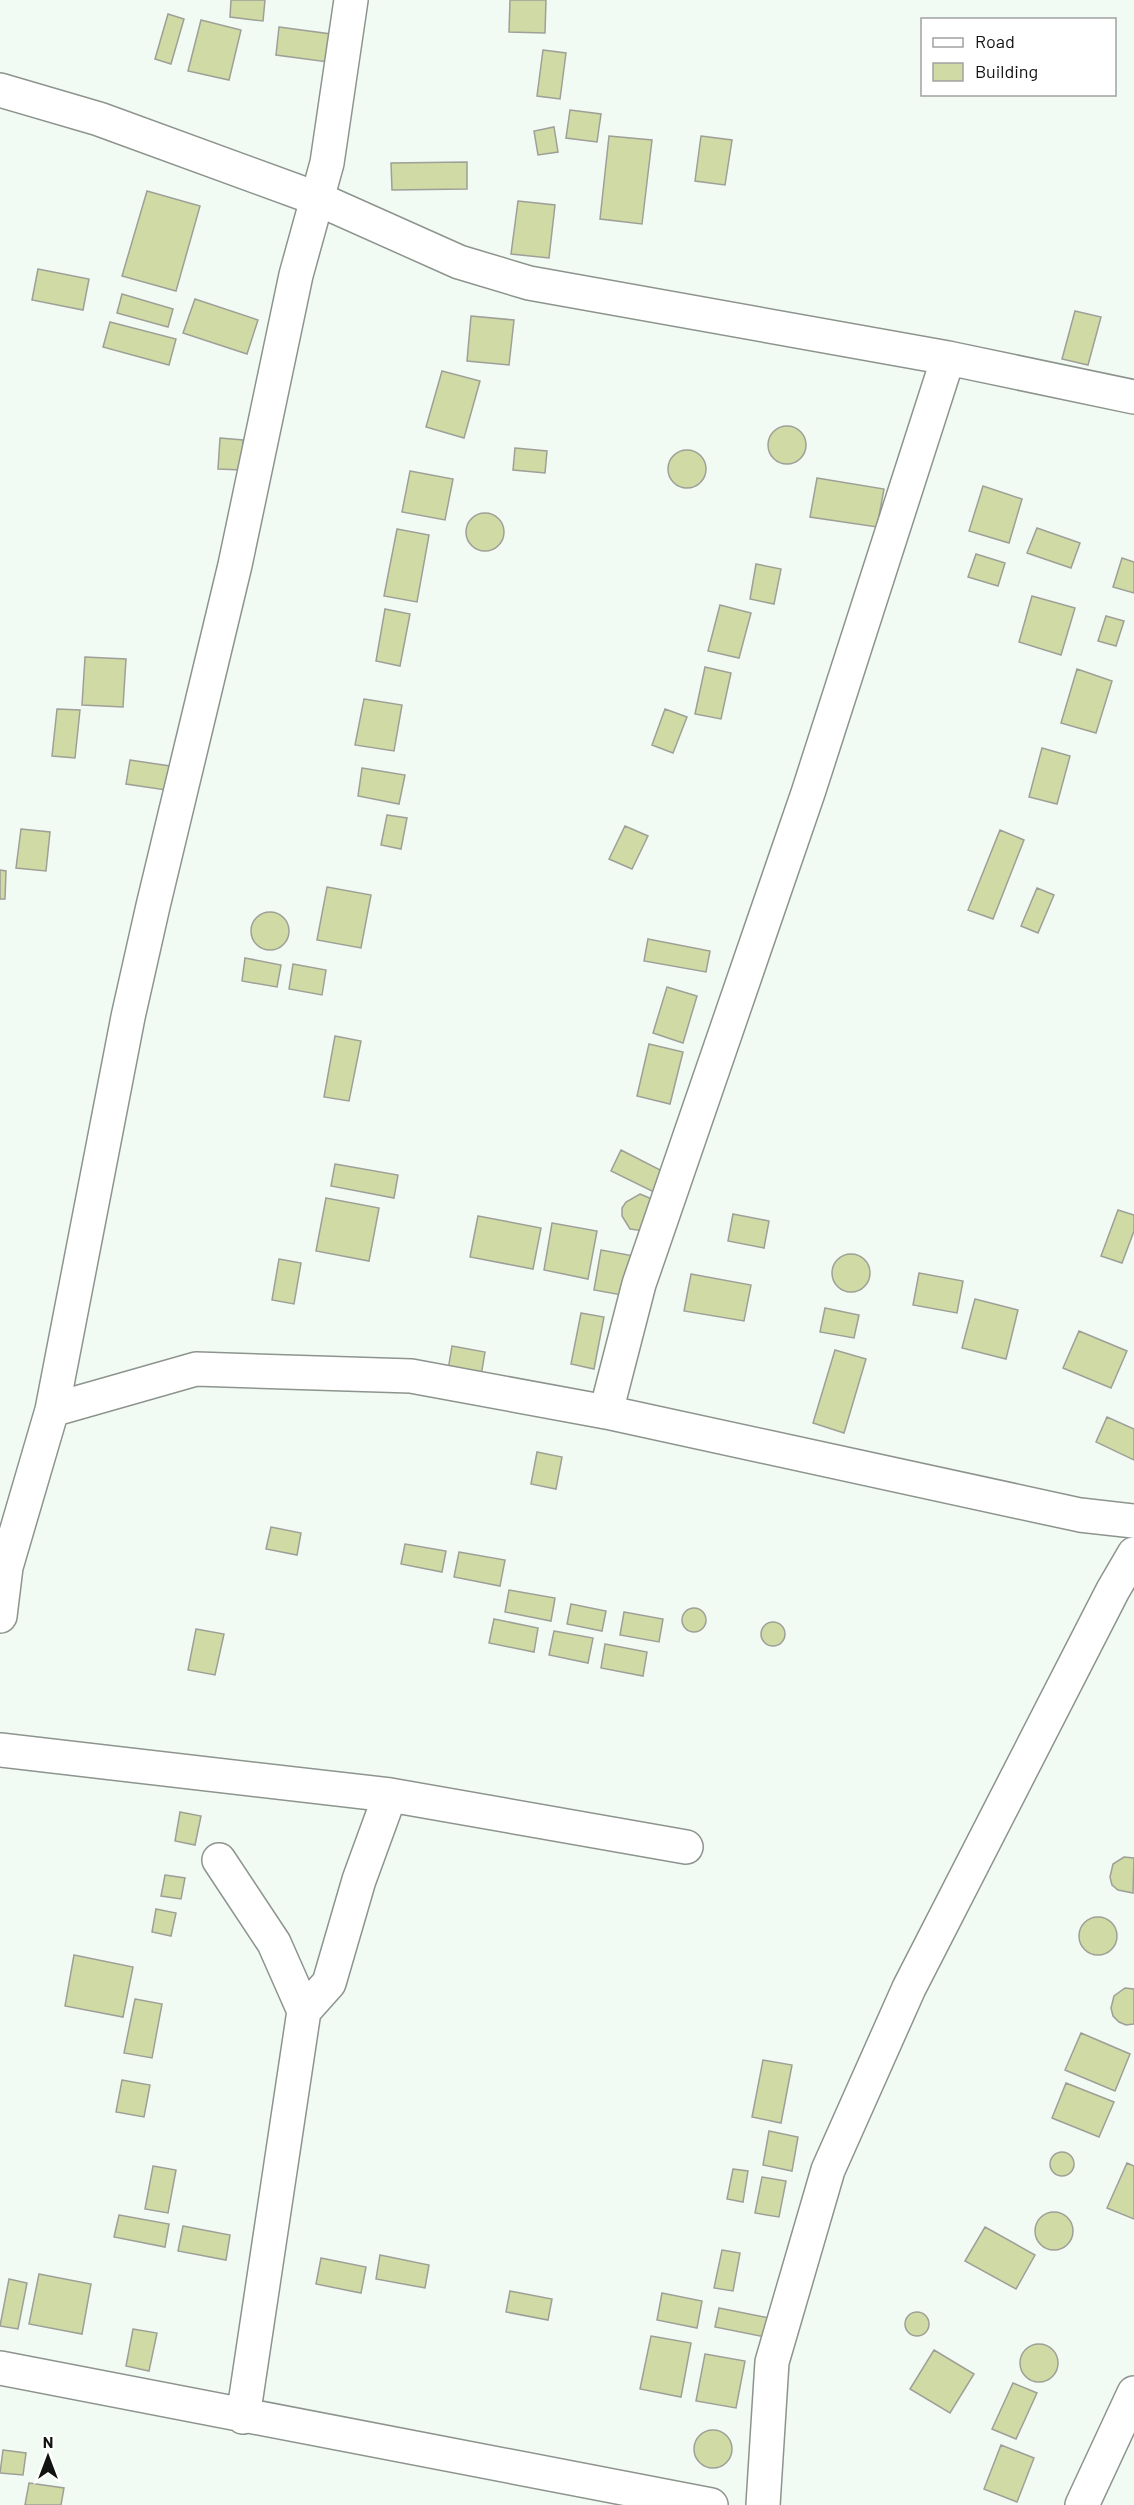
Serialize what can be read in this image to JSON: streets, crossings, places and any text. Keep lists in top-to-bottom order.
{
  "legend": ["Road", "Building"],
  "north": "top"
}
